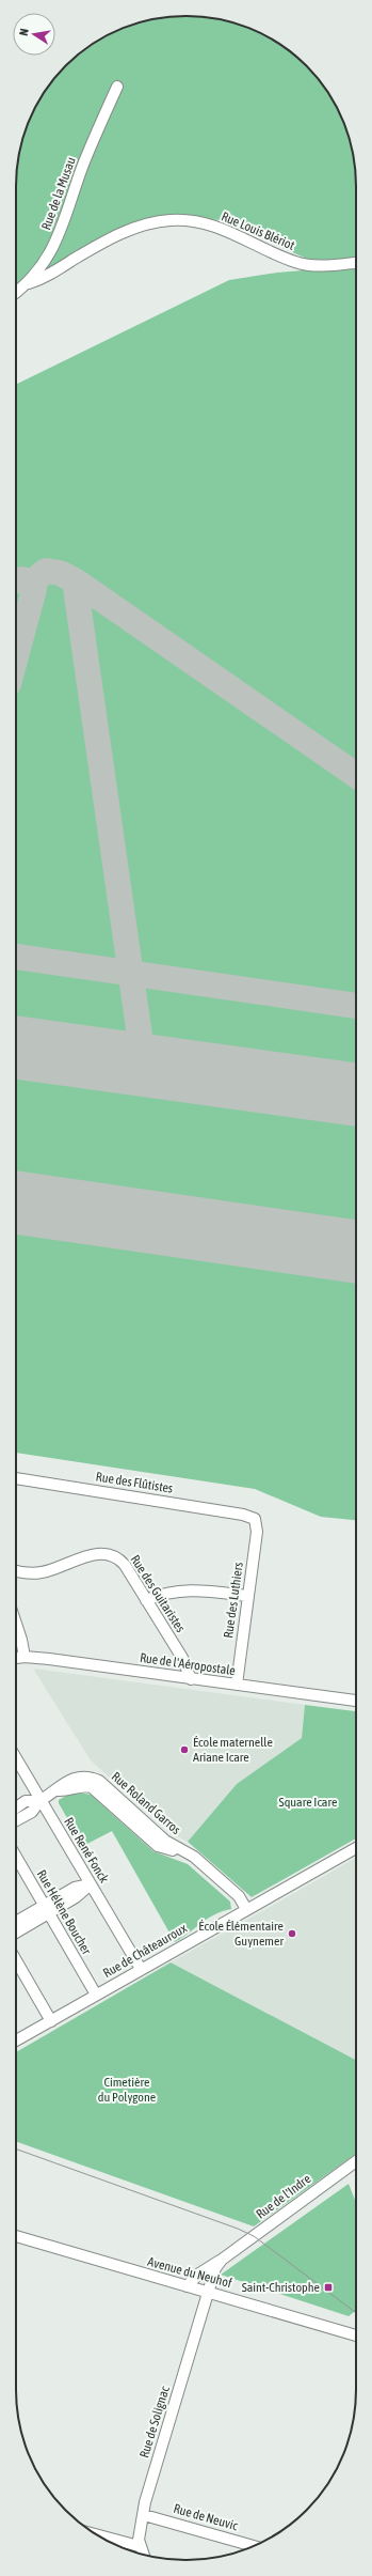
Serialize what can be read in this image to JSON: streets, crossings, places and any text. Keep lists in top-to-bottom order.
{
  "streets": {
    "street": [
      "Rue de la Musau",
      "Rue Louis Blériot",
      "Rue des Flûtistes",
      "Rue des Guitaristes",
      "Rue des Luthiers",
      "Rue de l'Aéropostale",
      "Rue Roland Garros",
      "Rue René Fonck",
      "Rue Hélène Boucher",
      "Rue de Châteauroux",
      "Rue de l'Indre",
      "Avenue du Neuhof",
      "Rue de Solignac",
      "Rue de Neuvic"
    ]
  },
  "crossings": [
    ["Rue de la Musau", "Rue Louis Blériot"],
    ["Rue des Flûtistes", "Rue des Luthiers"],
    ["Rue des Guitaristes", "Rue de l'Aéropostale"],
    ["Rue des Luthiers", "Rue de l'Aéropostale"],
    ["Rue Roland Garros", "Rue René Fonck"],
    ["Rue Roland Garros", "Rue de Châteauroux"],
    ["Rue René Fonck", "Rue de Châteauroux"],
    ["Rue Hélène Boucher", "Rue de Châteauroux"],
    ["Rue de l'Indre", "Avenue du Neuhof"],
    ["Rue de l'Indre", "Rue de Solignac"],
    ["Avenue du Neuhof", "Rue de Solignac"],
    ["Rue de Solignac", "Rue de Neuvic"]
  ],
  "parks": ["Square Icare", "Cimetière du Polygone"],
  "places": {
    "other": ["École maternelle Ariane Icare", "École Élémentaire Guynemer"],
    "transit": ["Saint-Christophe"]
  },
  "north": "left"
}
